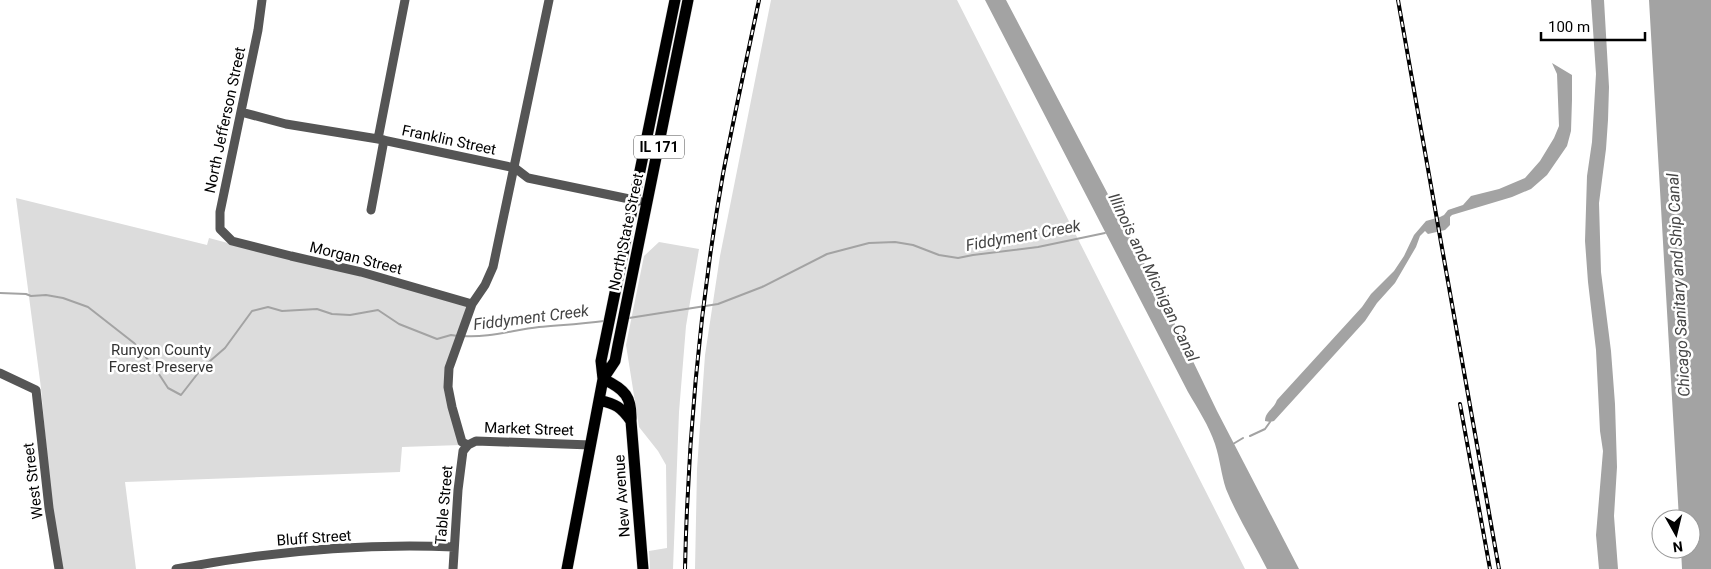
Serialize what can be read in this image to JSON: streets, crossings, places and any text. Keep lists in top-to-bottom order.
{
  "streets": {
    "main road": ["IL 171", "North State Street", "New Avenue"],
    "street": [
      "North Jefferson Street",
      "Franklin Street",
      "Morgan Street",
      "Market Street",
      "West Street",
      "Table Street",
      "Bluff Street"
    ]
  },
  "crossings": [
    ["North Jefferson Street", "Franklin Street"],
    ["North Jefferson Street", "Morgan Street"],
    ["Franklin Street", "North State Street"],
    ["North State Street", "Market Street"],
    ["North State Street", "New Avenue"],
    ["Market Street", "Table Street"],
    ["Table Street", "Bluff Street"]
  ],
  "water": ["Fiddyment Creek", "Illinois and Michigan Canal", "Chicago Sanitary and Ship Canal"],
  "parks": ["Runyon County Forest Preserve"],
  "scale_bar": "100 m",
  "north": "bottom"
}
